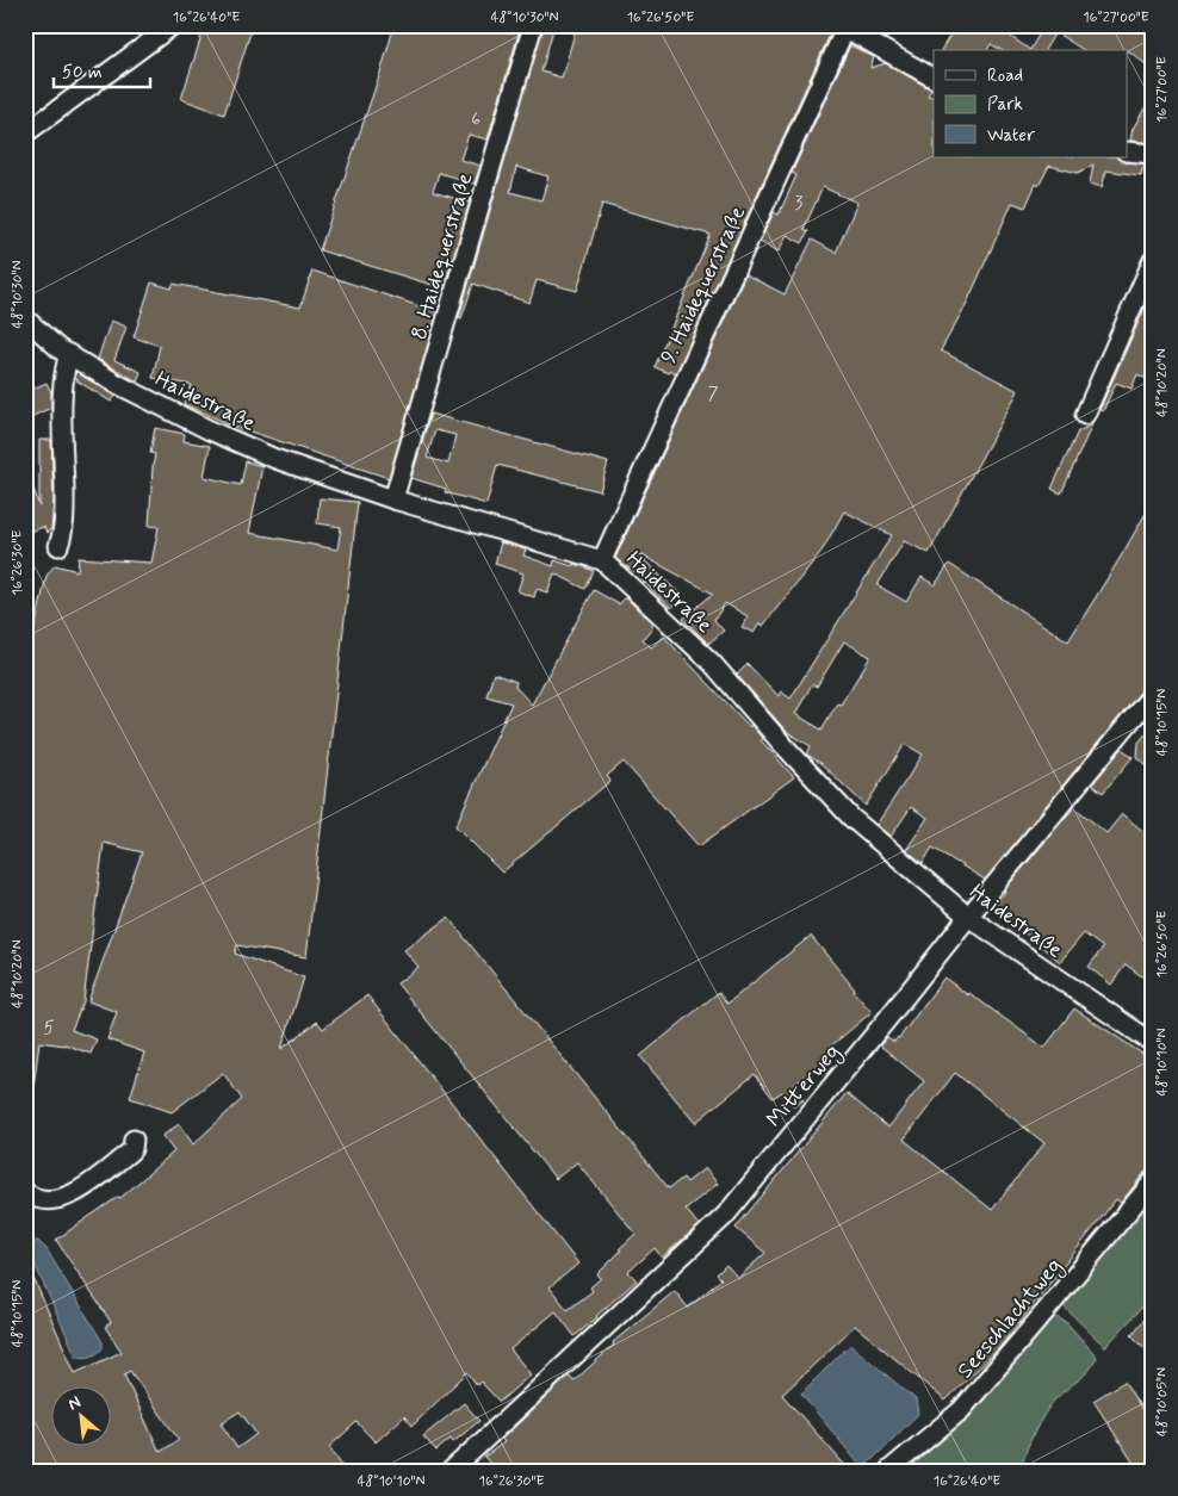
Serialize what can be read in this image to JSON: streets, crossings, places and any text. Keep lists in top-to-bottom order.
{
  "streets": {
    "street": [
      "8. Haidequerstraße",
      "9. Haidequerstraße",
      "Haidestraße",
      "Mitterweg",
      "Seeschlachtweg"
    ]
  },
  "crossings": [
    ["8. Haidequerstraße", "Haidestraße"],
    ["9. Haidequerstraße", "Haidestraße"],
    ["Haidestraße", "Mitterweg"]
  ],
  "house_numbers": [
    "6",
    "3",
    "7",
    "5"
  ],
  "legend": ["Road", "Park", "Water"],
  "scale_bar": "50 m",
  "north": "top left",
  "coordinates": [
    "16°26'40\"E",
    "48°10'30\"N",
    "16°26'50\"E",
    "16°27'00\"E",
    "48°10'20\"N",
    "16°26'30\"E",
    "48°10'15\"N",
    "48°10'10\"N",
    "48°10'05\"N"
  ]
}
